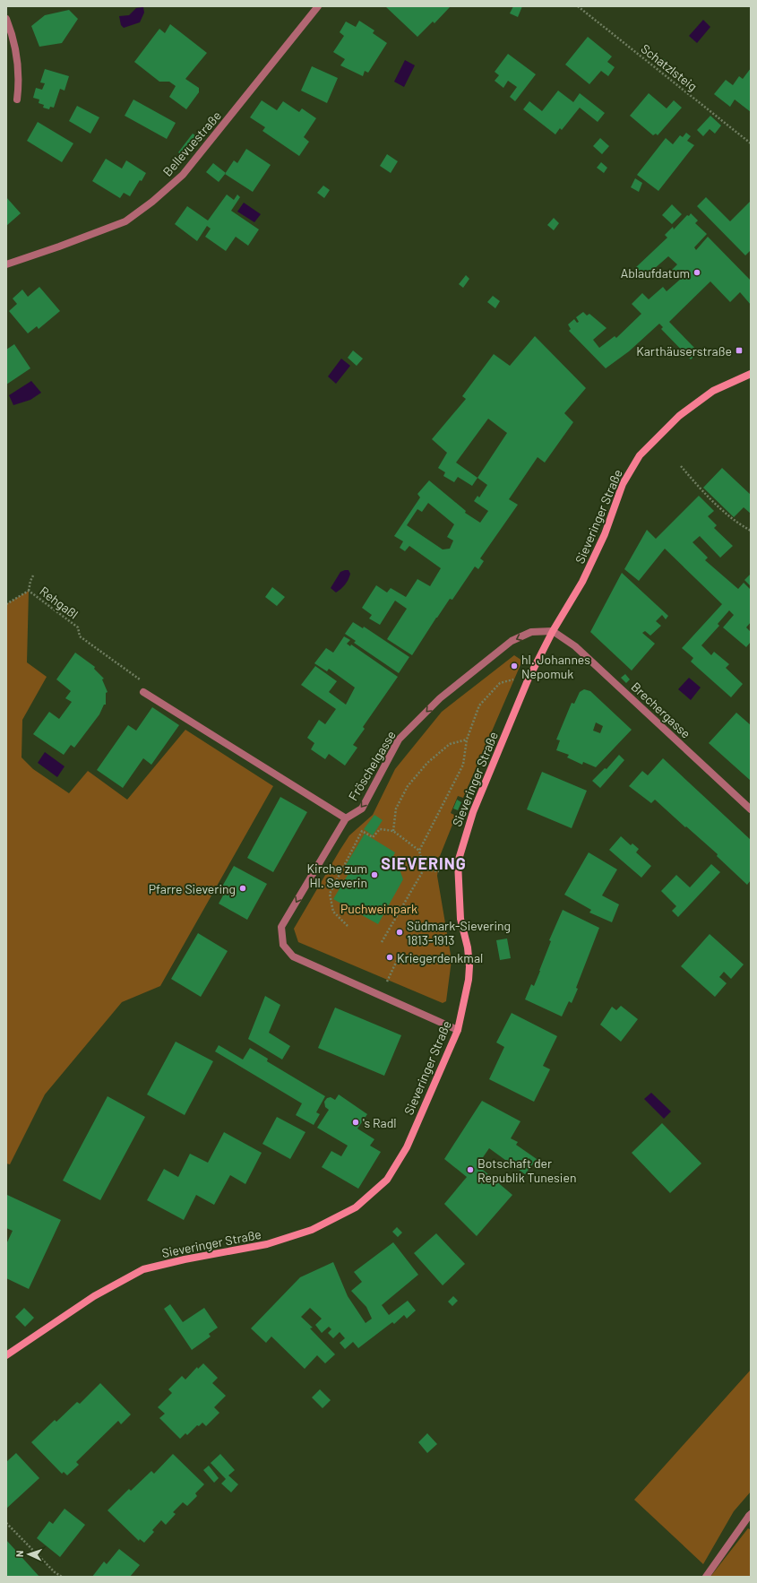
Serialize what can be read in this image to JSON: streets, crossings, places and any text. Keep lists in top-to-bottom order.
{
  "streets": {
    "main road": ["Sieveringer Straße"],
    "street": ["Bellevuestraße", "Brechergasse", "Fröschelgasse"],
    "path": ["Schatzlsteig", "Rehgaßl"]
  },
  "crossings": [
    ["Sieveringer Straße", "Brechergasse"],
    ["Sieveringer Straße", "Fröschelgasse"],
    ["Brechergasse", "Fröschelgasse"]
  ],
  "districts": ["SIEVERING"],
  "parks": ["Puchweinpark"],
  "places": {
    "other": [
      "Ablaufdatum",
      "hl. Johannes Nepomuk",
      "Kirche zum Hl. Severin",
      "Pfarre Sievering",
      "Südmark-Sievering 1813-1913",
      "Kriegerdenkmal",
      "'s Radl",
      "Botschaft der Republik Tunesien"
    ],
    "transit": ["Karthäuserstraße"]
  },
  "north": "left"
}
